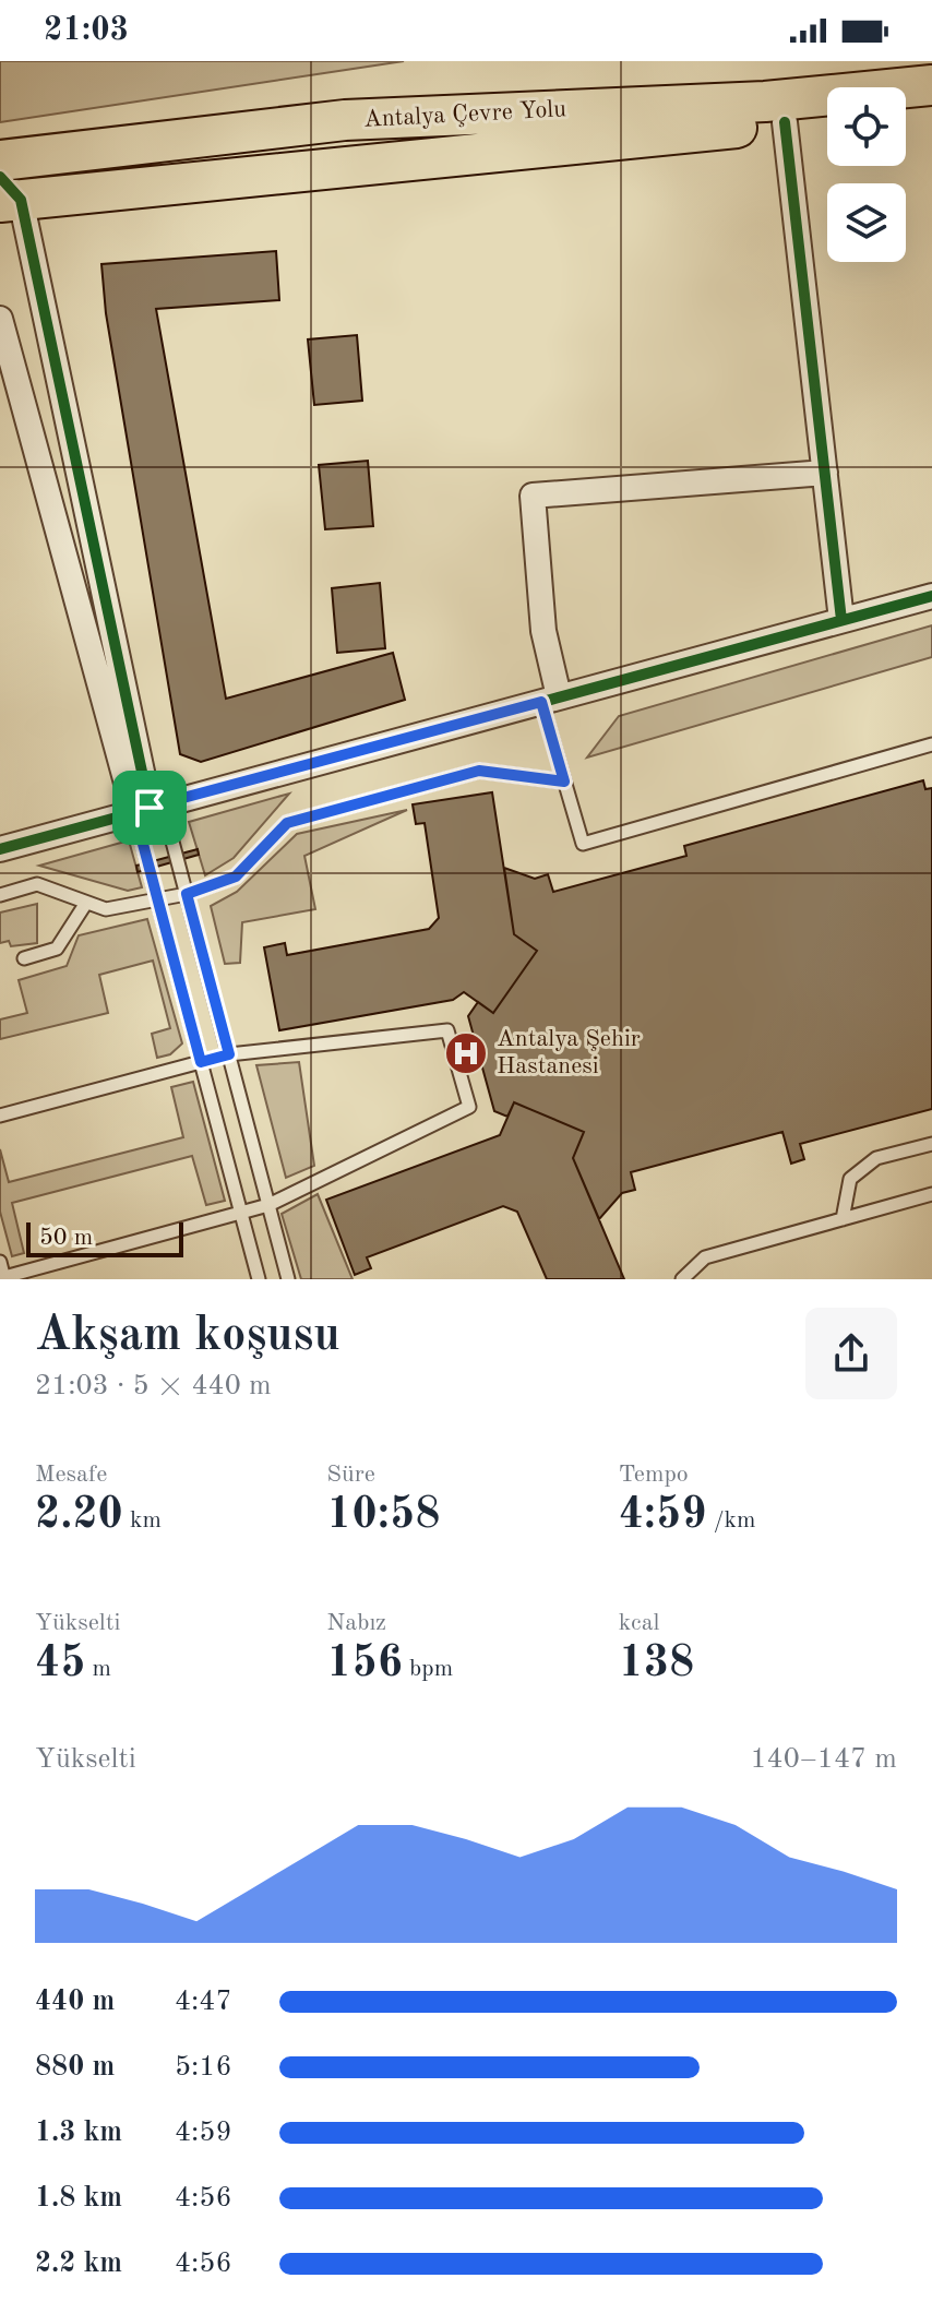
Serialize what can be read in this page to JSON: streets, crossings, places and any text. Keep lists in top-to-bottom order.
{
  "streets": {
    "main road": ["Antalya Çevre Yolu"]
  },
  "places": {
    "hospital": ["Antalya Şehir Hastanesi"]
  },
  "scale_bar": "50 m",
  "page": {
    "status": "21:03",
    "scale": "50 m",
    "heading": ["Akşam koşusu", "21:03 · 5 × 440 m"],
    "stats": [
      ["Mesafe", "2.20 km"],
      ["Süre", "10:58"],
      ["Tempo", "4:59 /km"],
      ["Yükselti", "45 m"],
      ["Nabız", "156 bpm"],
      ["kcal", "138"]
    ],
    "chart": ["Yükselti", "140–147 m"],
    "list": [
      {
        "name": "440 m",
        "note": "4:47"
      },
      {
        "name": "880 m",
        "note": "5:16"
      },
      {
        "name": "1.3 km",
        "note": "4:59"
      },
      {
        "name": "1.8 km",
        "note": "4:56"
      },
      {
        "name": "2.2 km",
        "note": "4:56"
      }
    ]
  }
}
